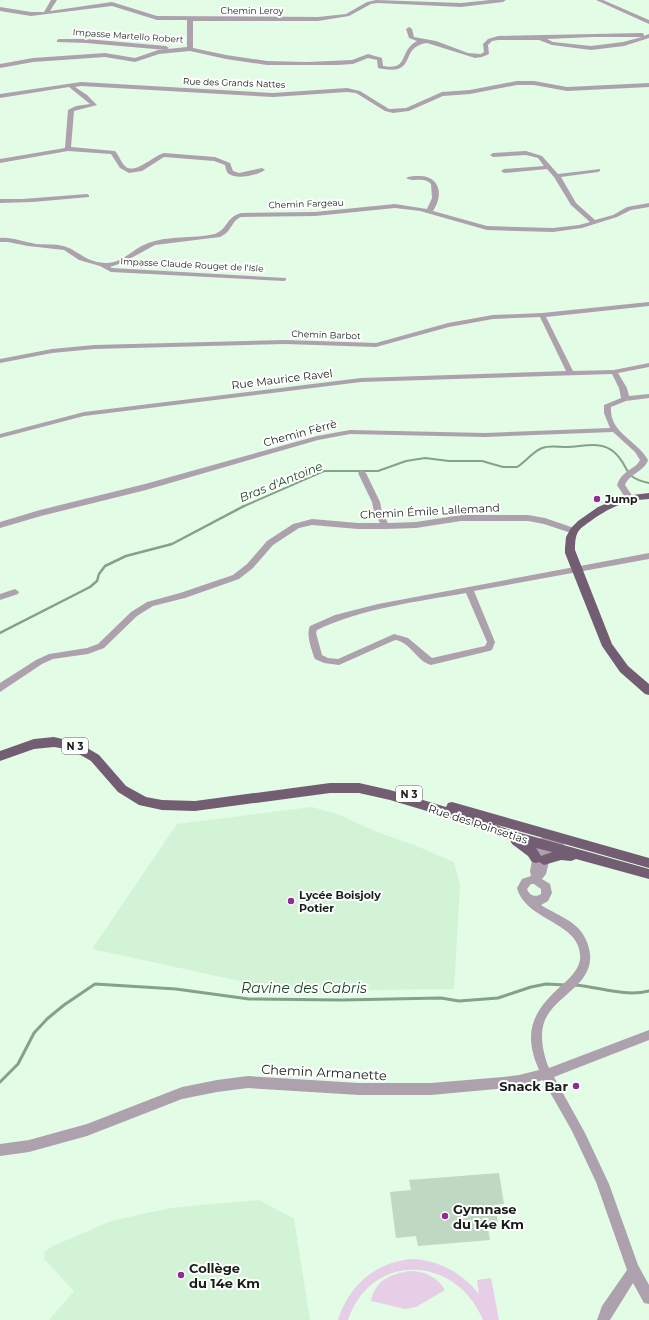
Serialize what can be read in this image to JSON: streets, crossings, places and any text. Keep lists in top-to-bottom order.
{
  "streets": {
    "main road": ["N 3", "Rue des Poinsetias"],
    "street": [
      "Chemin Leroy",
      "Impasse Martello Robert",
      "Rue des Grands Nattes",
      "Chemin Fargeau",
      "Impasse Claude Rouget de l'Isle",
      "Chemin Barbot",
      "Rue Maurice Ravel",
      "Chemin Fèrrè",
      "Chemin Émile Lallemand",
      "Chemin Armanette"
    ]
  },
  "crossings": [
    ["Chemin Leroy", "Impasse Martello Robert"],
    ["Chemin Fargeau", "Impasse Claude Rouget de l'Isle"]
  ],
  "water": ["Bras d'Antoine", "Ravine des Cabris"],
  "places": [
    "Jump",
    "Lycée Boisjoly Potier",
    "Snack Bar",
    "Gymnase du 14e Km",
    "Collège du 14e Km"
  ]
}
